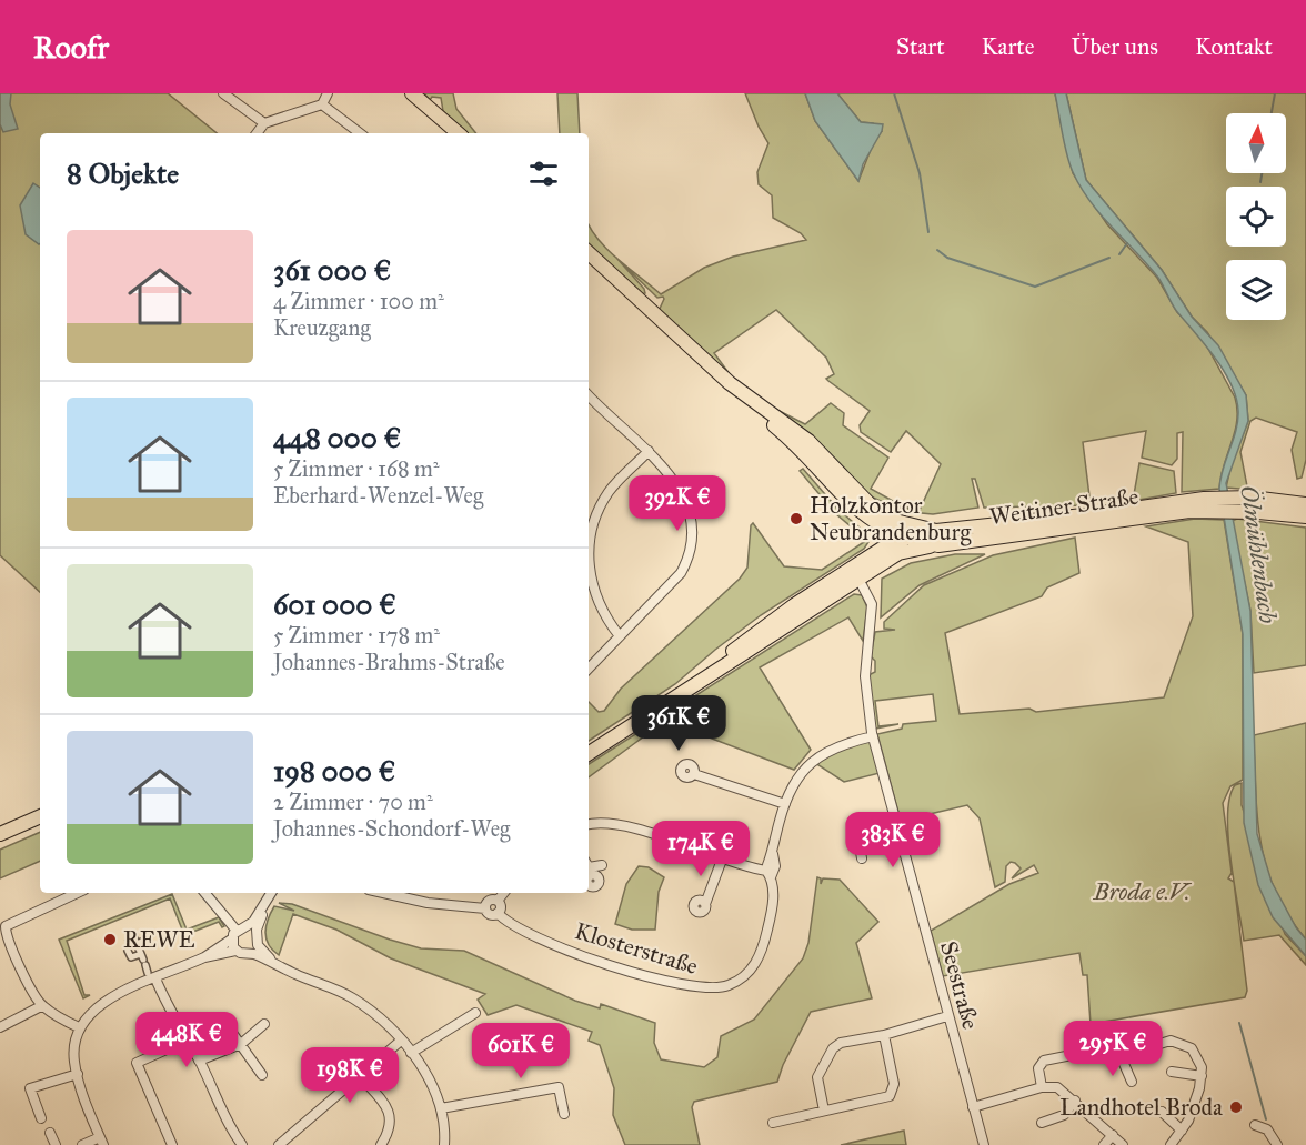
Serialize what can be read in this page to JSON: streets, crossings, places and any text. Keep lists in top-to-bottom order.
{
  "streets": {
    "main road": ["Weitiner Straße"],
    "street": ["Klosterstraße", "Seestraße"]
  },
  "crossings": [
    ["Klosterstraße", "Seestraße"]
  ],
  "water": ["Ölmühlenbach"],
  "parks": ["Broda e.V."],
  "places": ["Holzkontor Neubrandenburg", "REWE", "Landhotel Broda"],
  "north": "top",
  "page": {
    "header": "Roofr",
    "nav": [
      "Start",
      "Karte",
      "Über uns",
      "Kontakt"
    ],
    "heading": "8 Objekte",
    "list": [
      {
        "name": "361 000 €",
        "note": "4 Zimmer · 100 m² · Kreuzgang"
      },
      {
        "name": "448 000 €",
        "note": "5 Zimmer · 168 m² · Eberhard-Wenzel-Weg"
      },
      {
        "name": "601 000 €",
        "note": "5 Zimmer · 178 m² · Johannes-Brahms-Straße"
      },
      {
        "name": "198 000 €",
        "note": "2 Zimmer · 70 m² · Johannes-Schondorf-Weg"
      }
    ],
    "price": [
      "392K €",
      "361K €",
      "383K €",
      "174K €",
      "448K €",
      "295K €",
      "601K €",
      "198K €"
    ]
  }
}
